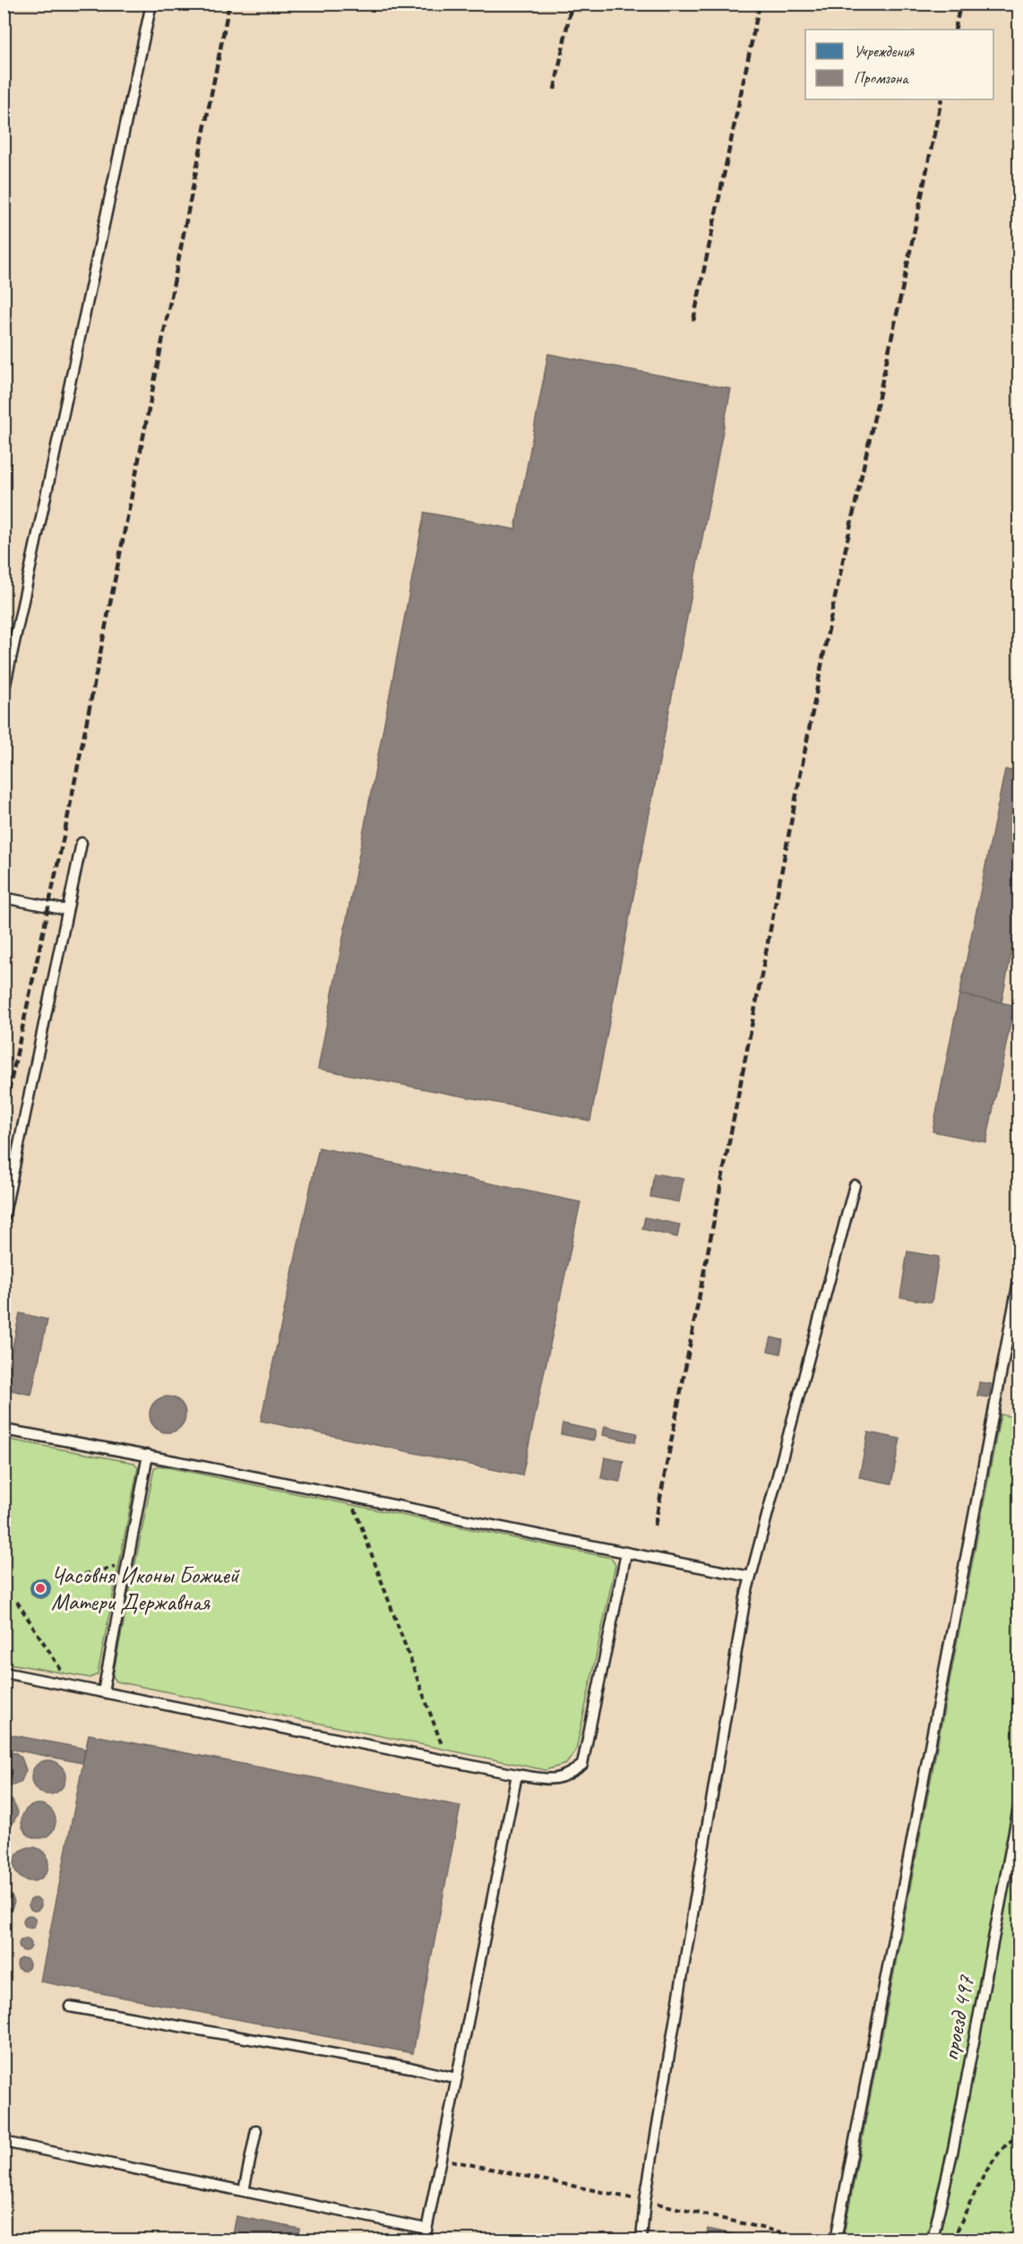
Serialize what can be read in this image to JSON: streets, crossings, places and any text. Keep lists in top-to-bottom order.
{
  "streets": {
    "lane": ["проезд 497"]
  },
  "places": ["Часовня Иконы Божией Матери Державная"],
  "legend": ["Учреждения", "Промзона"]
}
